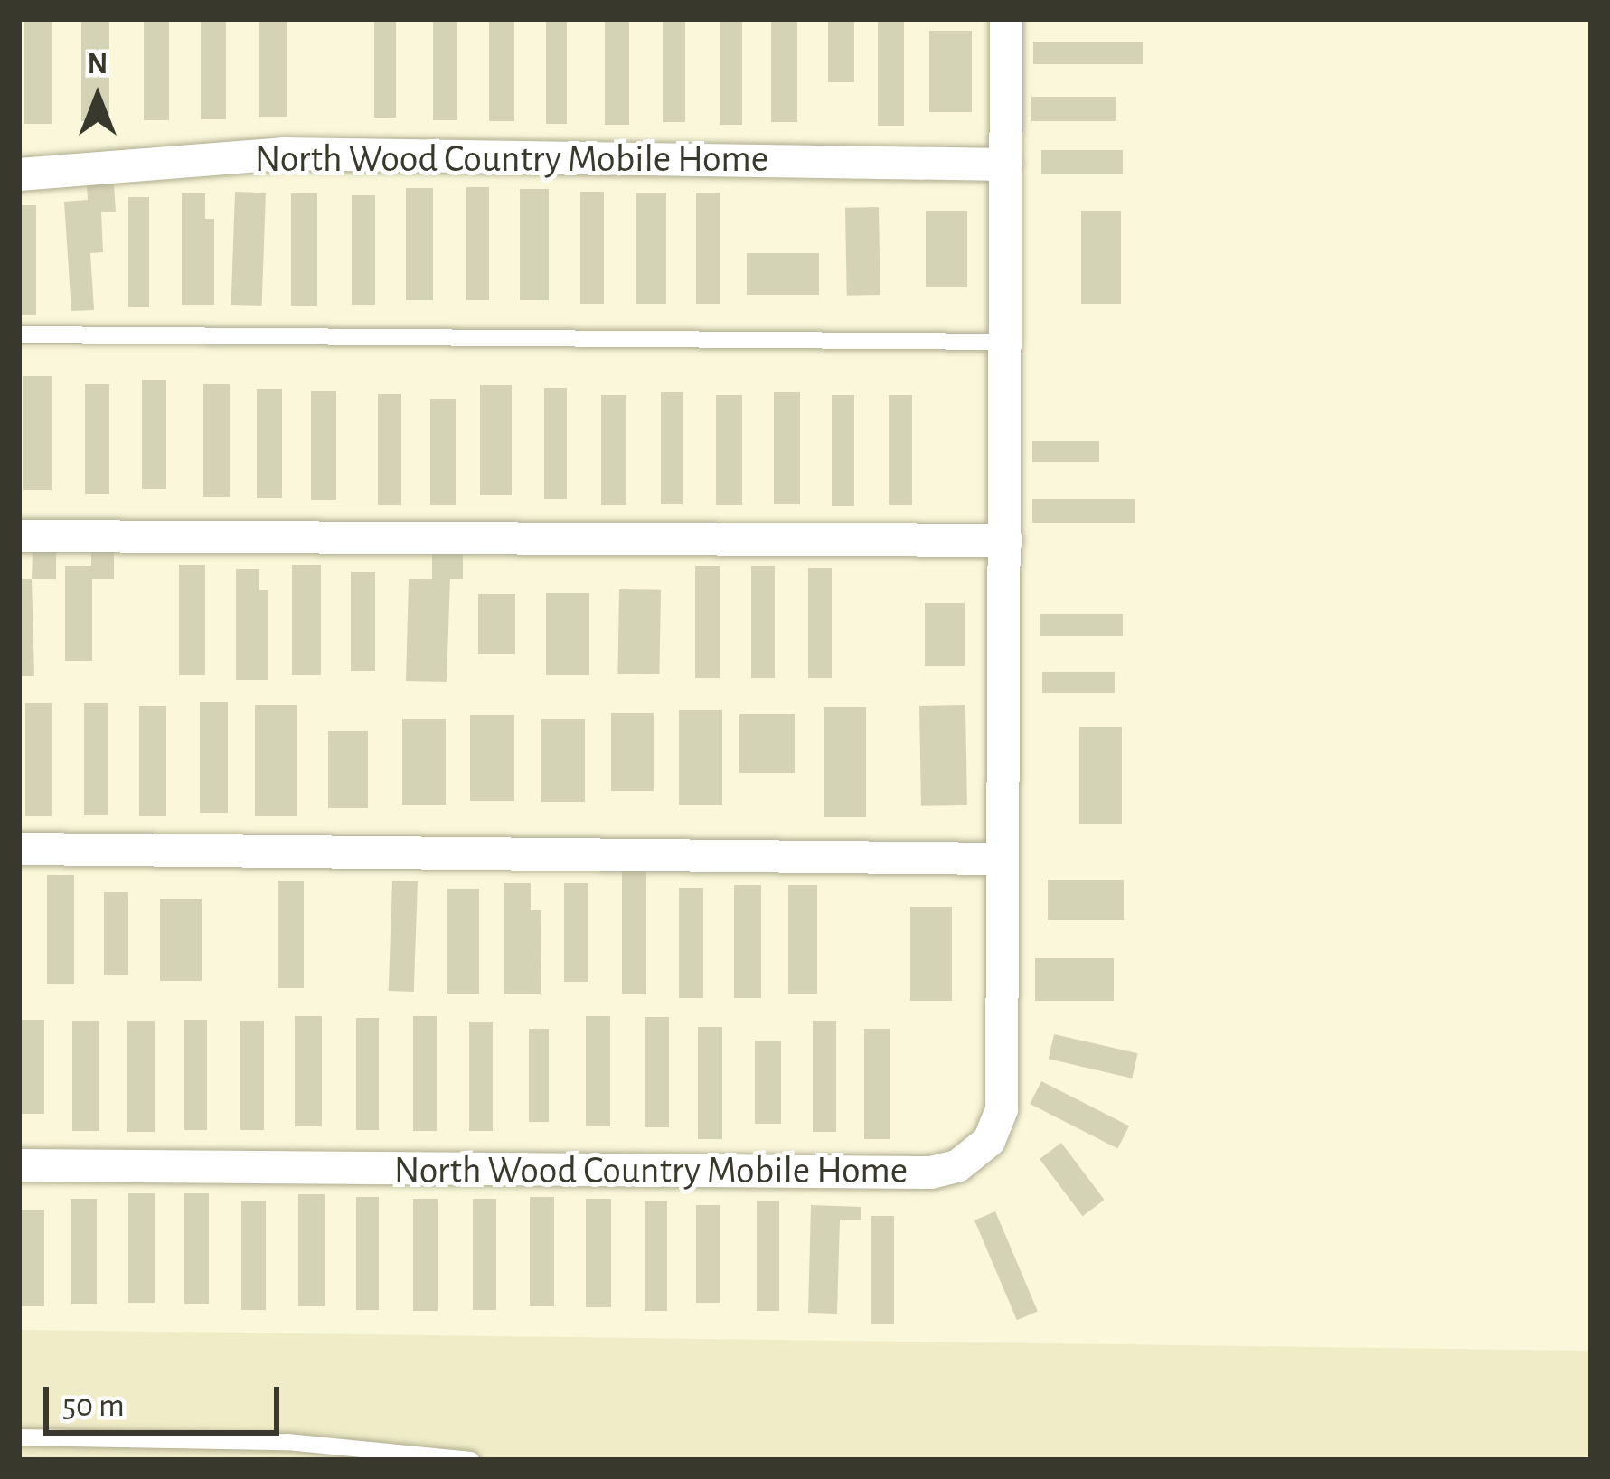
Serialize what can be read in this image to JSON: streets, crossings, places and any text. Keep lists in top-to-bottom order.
{
  "streets": {
    "street": ["North Wood Country Mobile Home"]
  },
  "scale_bar": "50 m",
  "north": "top"
}
